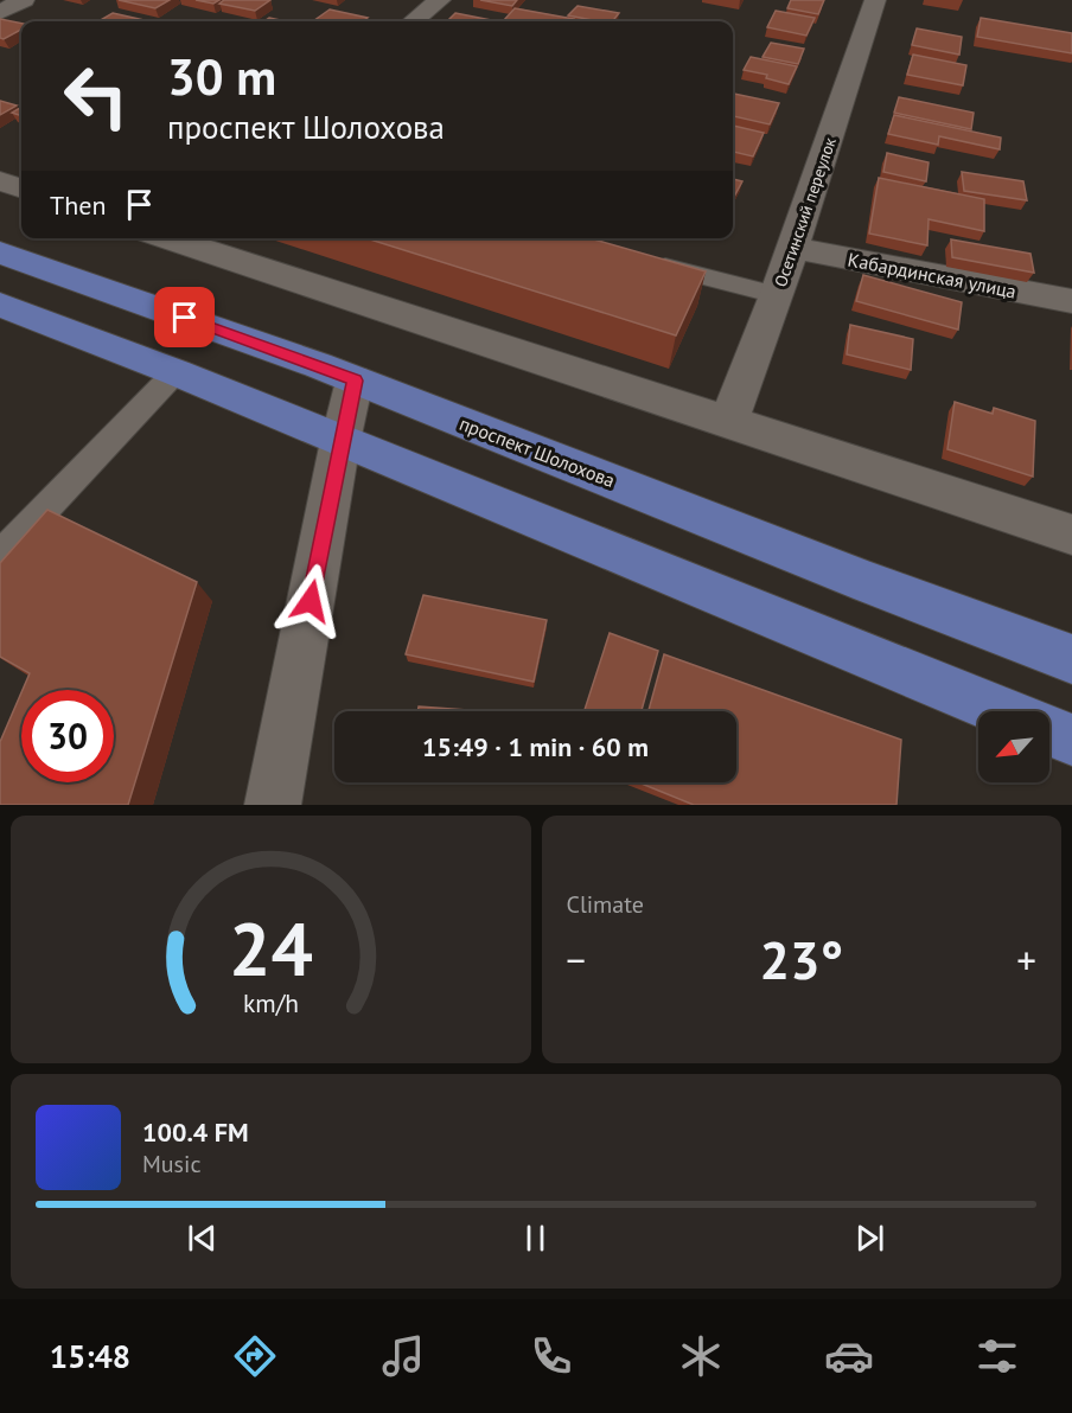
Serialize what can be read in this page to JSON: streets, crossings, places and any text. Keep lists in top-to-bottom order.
{
  "streets": {
    "main road": ["проспект Шолохова"],
    "street": ["Осетинский переулок", "Кабардинская улица"]
  },
  "crossings": [
    ["Осетинский переулок", "Кабардинская улица"]
  ],
  "north": "bottom left",
  "page": {
    "turn": ["30 m", "проспект Шолохова"],
    "then": "Then",
    "limit": "30",
    "trip": "15:49 · 1 min · 60 m",
    "tile": "Climate",
    "heat": ["−", "23°", "+"],
    "song": ["100.4 FM", "Music"],
    "tabs": "15:48",
    "gauge": ["24", "km/h"]
  }
}
